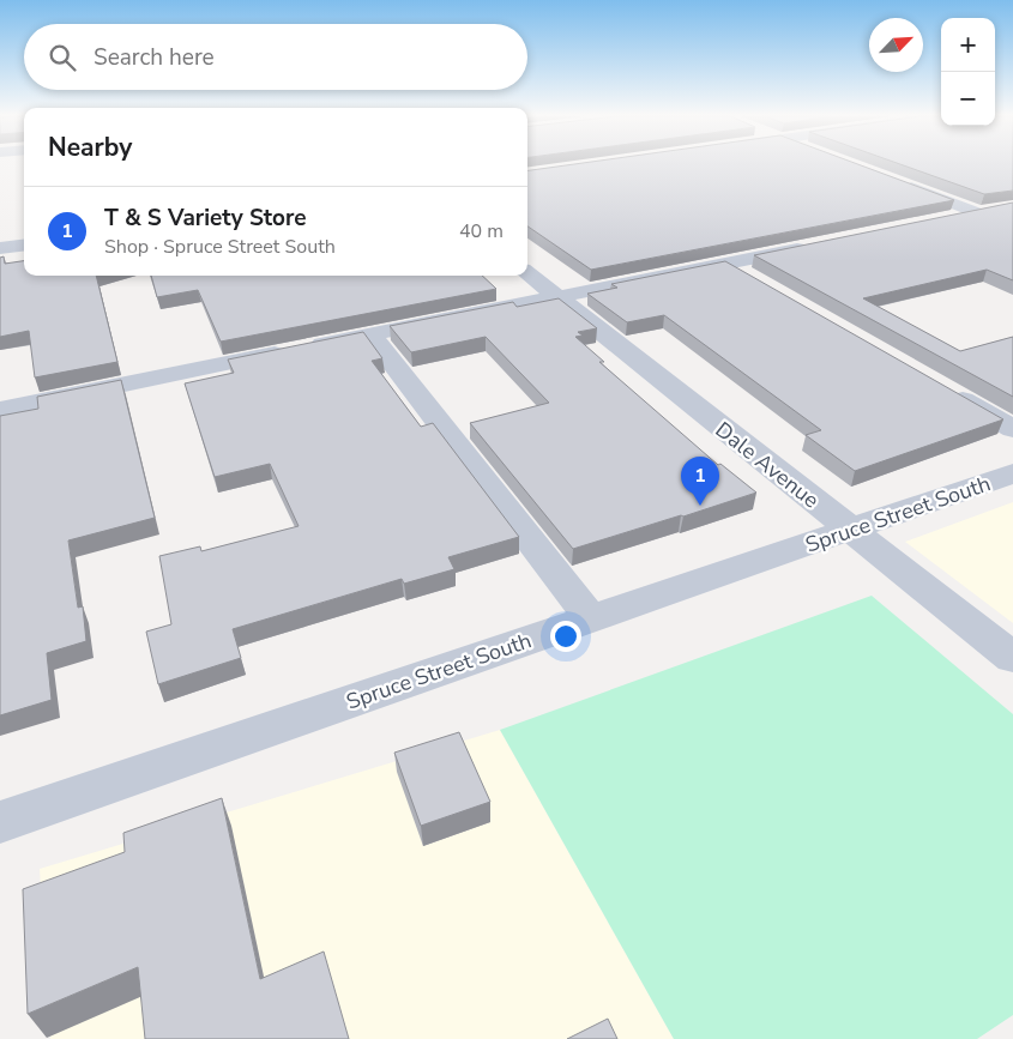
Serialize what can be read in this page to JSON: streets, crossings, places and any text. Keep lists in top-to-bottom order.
{
  "streets": {
    "street": ["Dale Avenue", "Spruce Street South"]
  },
  "crossings": [
    ["Dale Avenue", "Spruce Street South"]
  ],
  "north": "top right",
  "page": {
    "map_buttons": ["+", "−"],
    "search": "Search here",
    "heading": "Nearby",
    "list": [
      {
        "mark": "1",
        "name": "T & S Variety Store",
        "note": "Shop · Spruce Street South",
        "value": "40 m"
      }
    ],
    "pins": "1"
  }
}
